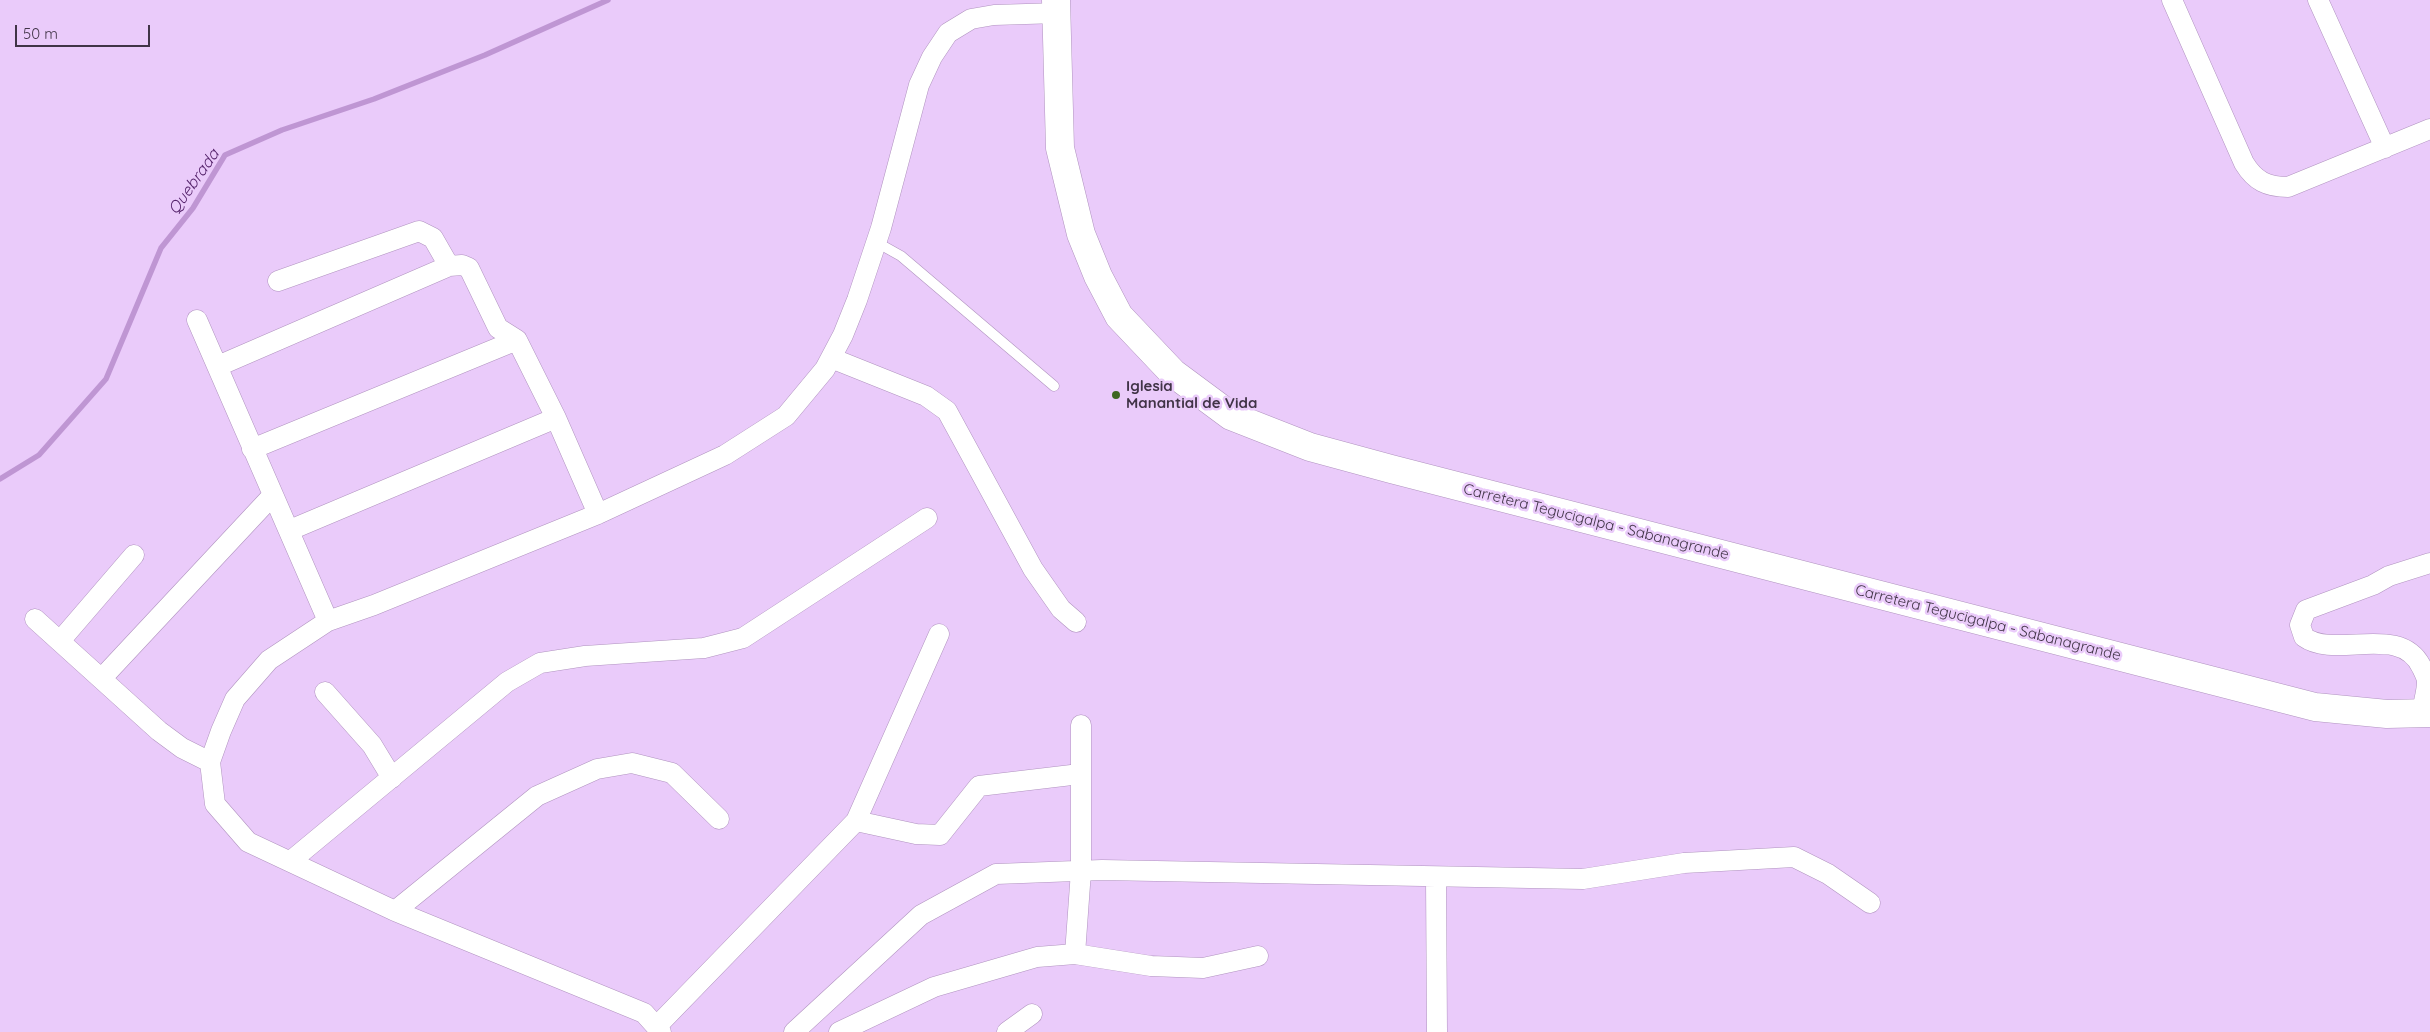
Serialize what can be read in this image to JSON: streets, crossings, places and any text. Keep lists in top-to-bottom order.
{
  "streets": {
    "highway": ["Carretera Tegucigalpa - Sabanagrande"]
  },
  "water": ["Quebrada"],
  "places": ["Iglesia Manantial de Vida"],
  "scale_bar": "50 m"
}
